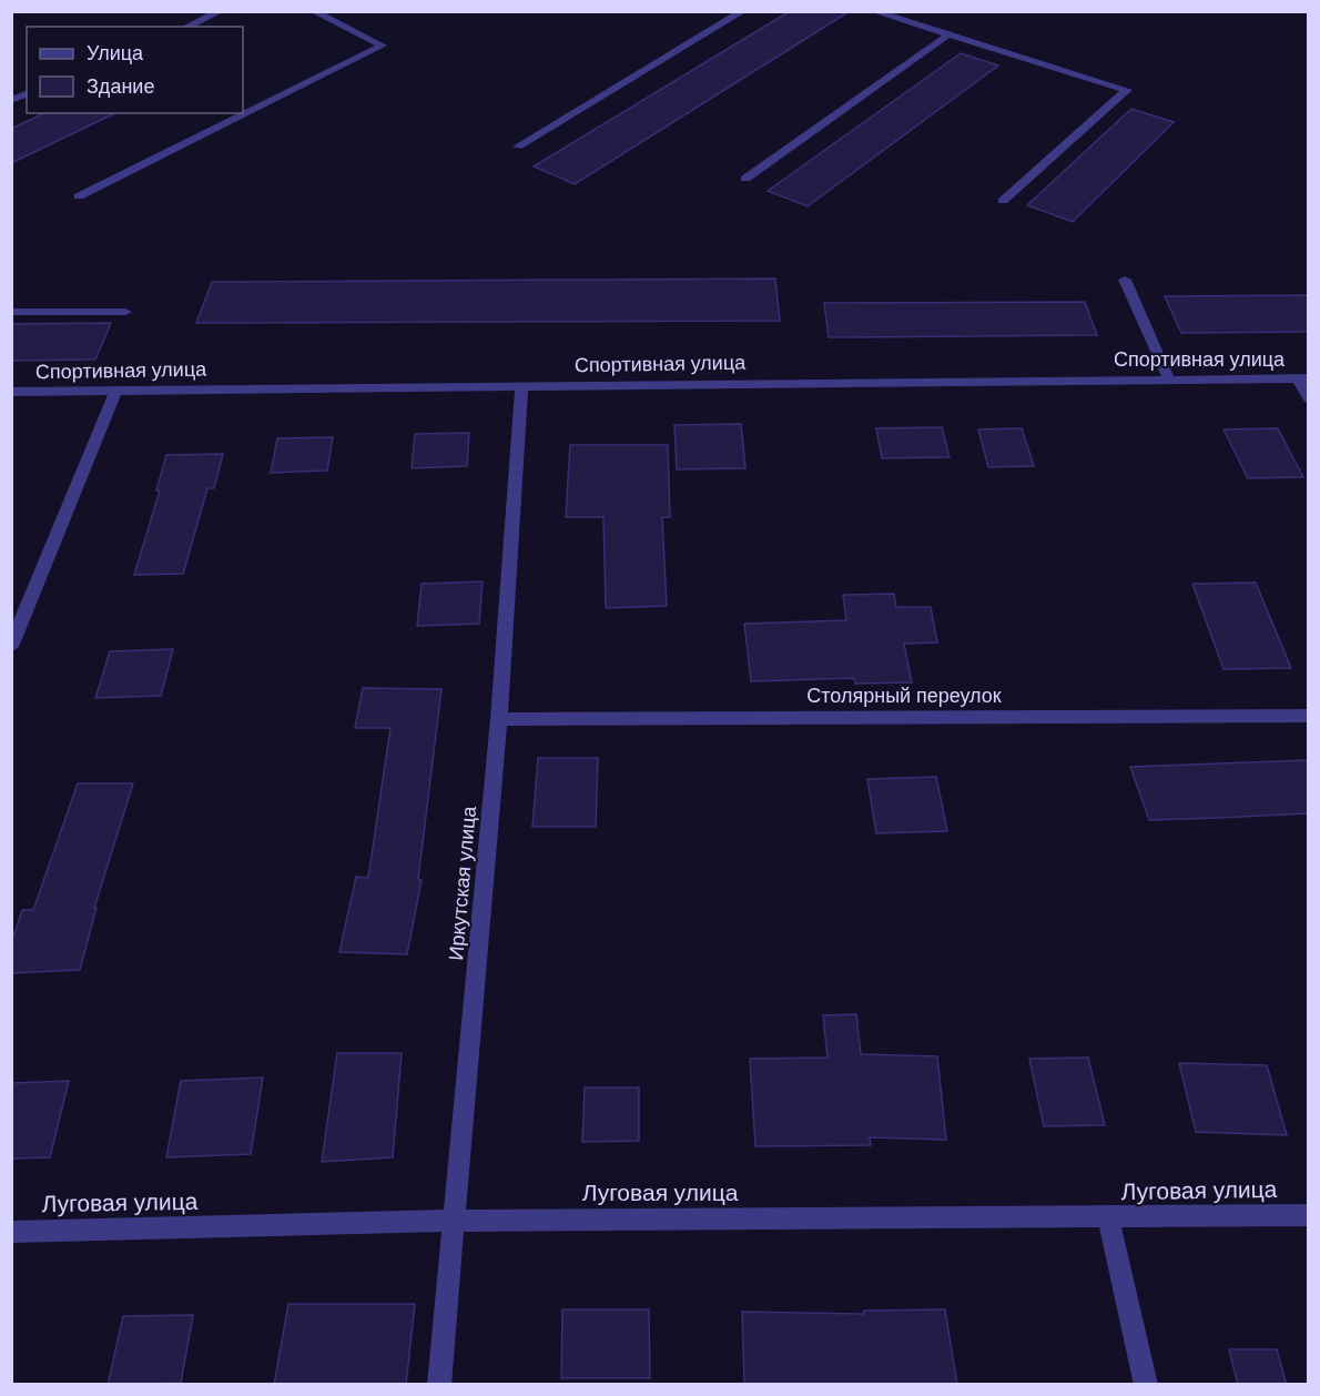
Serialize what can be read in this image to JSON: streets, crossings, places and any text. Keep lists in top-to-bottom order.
{
  "streets": {
    "street": [
      "Спортивная улица",
      "Столярный переулок",
      "Иркутская улица",
      "Луговая улица"
    ]
  },
  "crossings": [
    ["Спортивная улица", "Иркутская улица"],
    ["Столярный переулок", "Иркутская улица"],
    ["Иркутская улица", "Луговая улица"]
  ],
  "legend": ["Улица", "Здание"]
}
